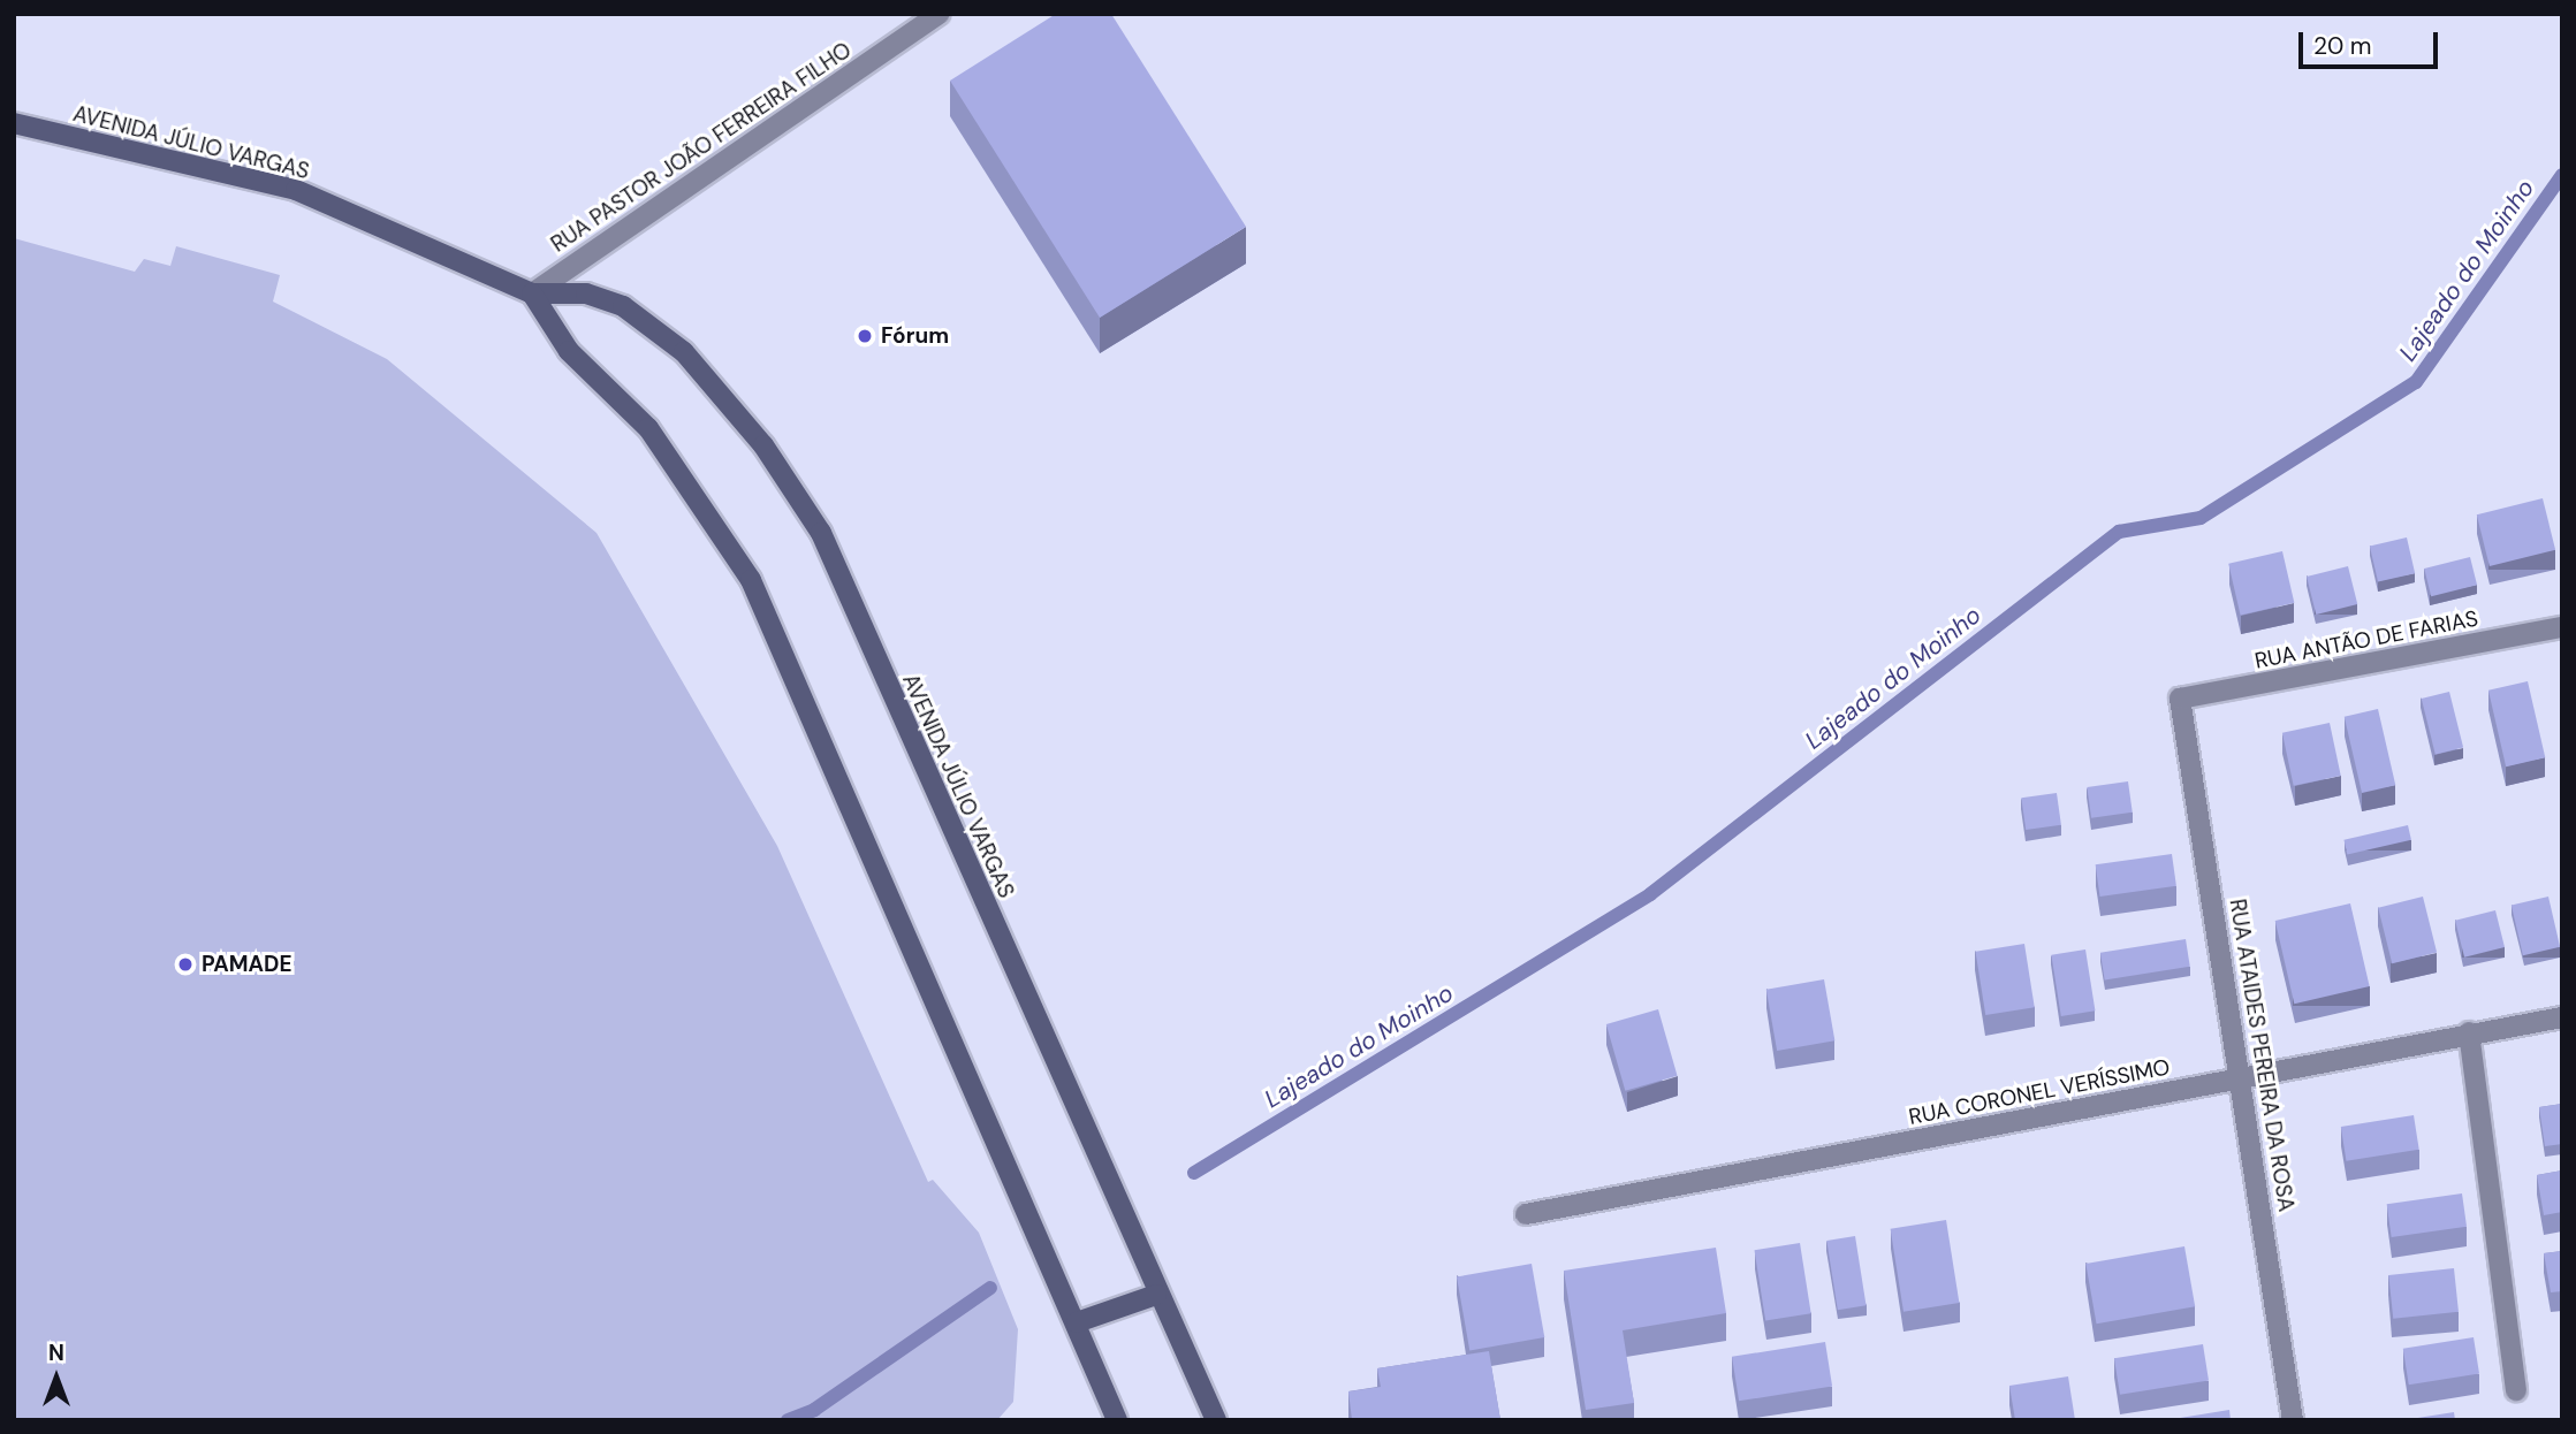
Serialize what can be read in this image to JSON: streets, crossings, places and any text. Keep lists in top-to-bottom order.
{
  "streets": {
    "main road": ["AVENIDA JÚLIO VARGAS"],
    "street": [
      "RUA PASTOR JOÃO FERREIRA FILHO",
      "RUA ANTÃO DE FARIAS",
      "RUA ATAIDES PEREIRA DA ROSA",
      "RUA CORONEL VERÍSSIMO"
    ]
  },
  "crossings": [
    ["AVENIDA JÚLIO VARGAS", "RUA PASTOR JOÃO FERREIRA FILHO"],
    ["RUA ANTÃO DE FARIAS", "RUA ATAIDES PEREIRA DA ROSA"],
    ["RUA ATAIDES PEREIRA DA ROSA", "RUA CORONEL VERÍSSIMO"]
  ],
  "water": ["Lajeado do Moinho"],
  "places": ["Fórum", "PAMADE"],
  "scale_bar": "20 m",
  "north": "top"
}
